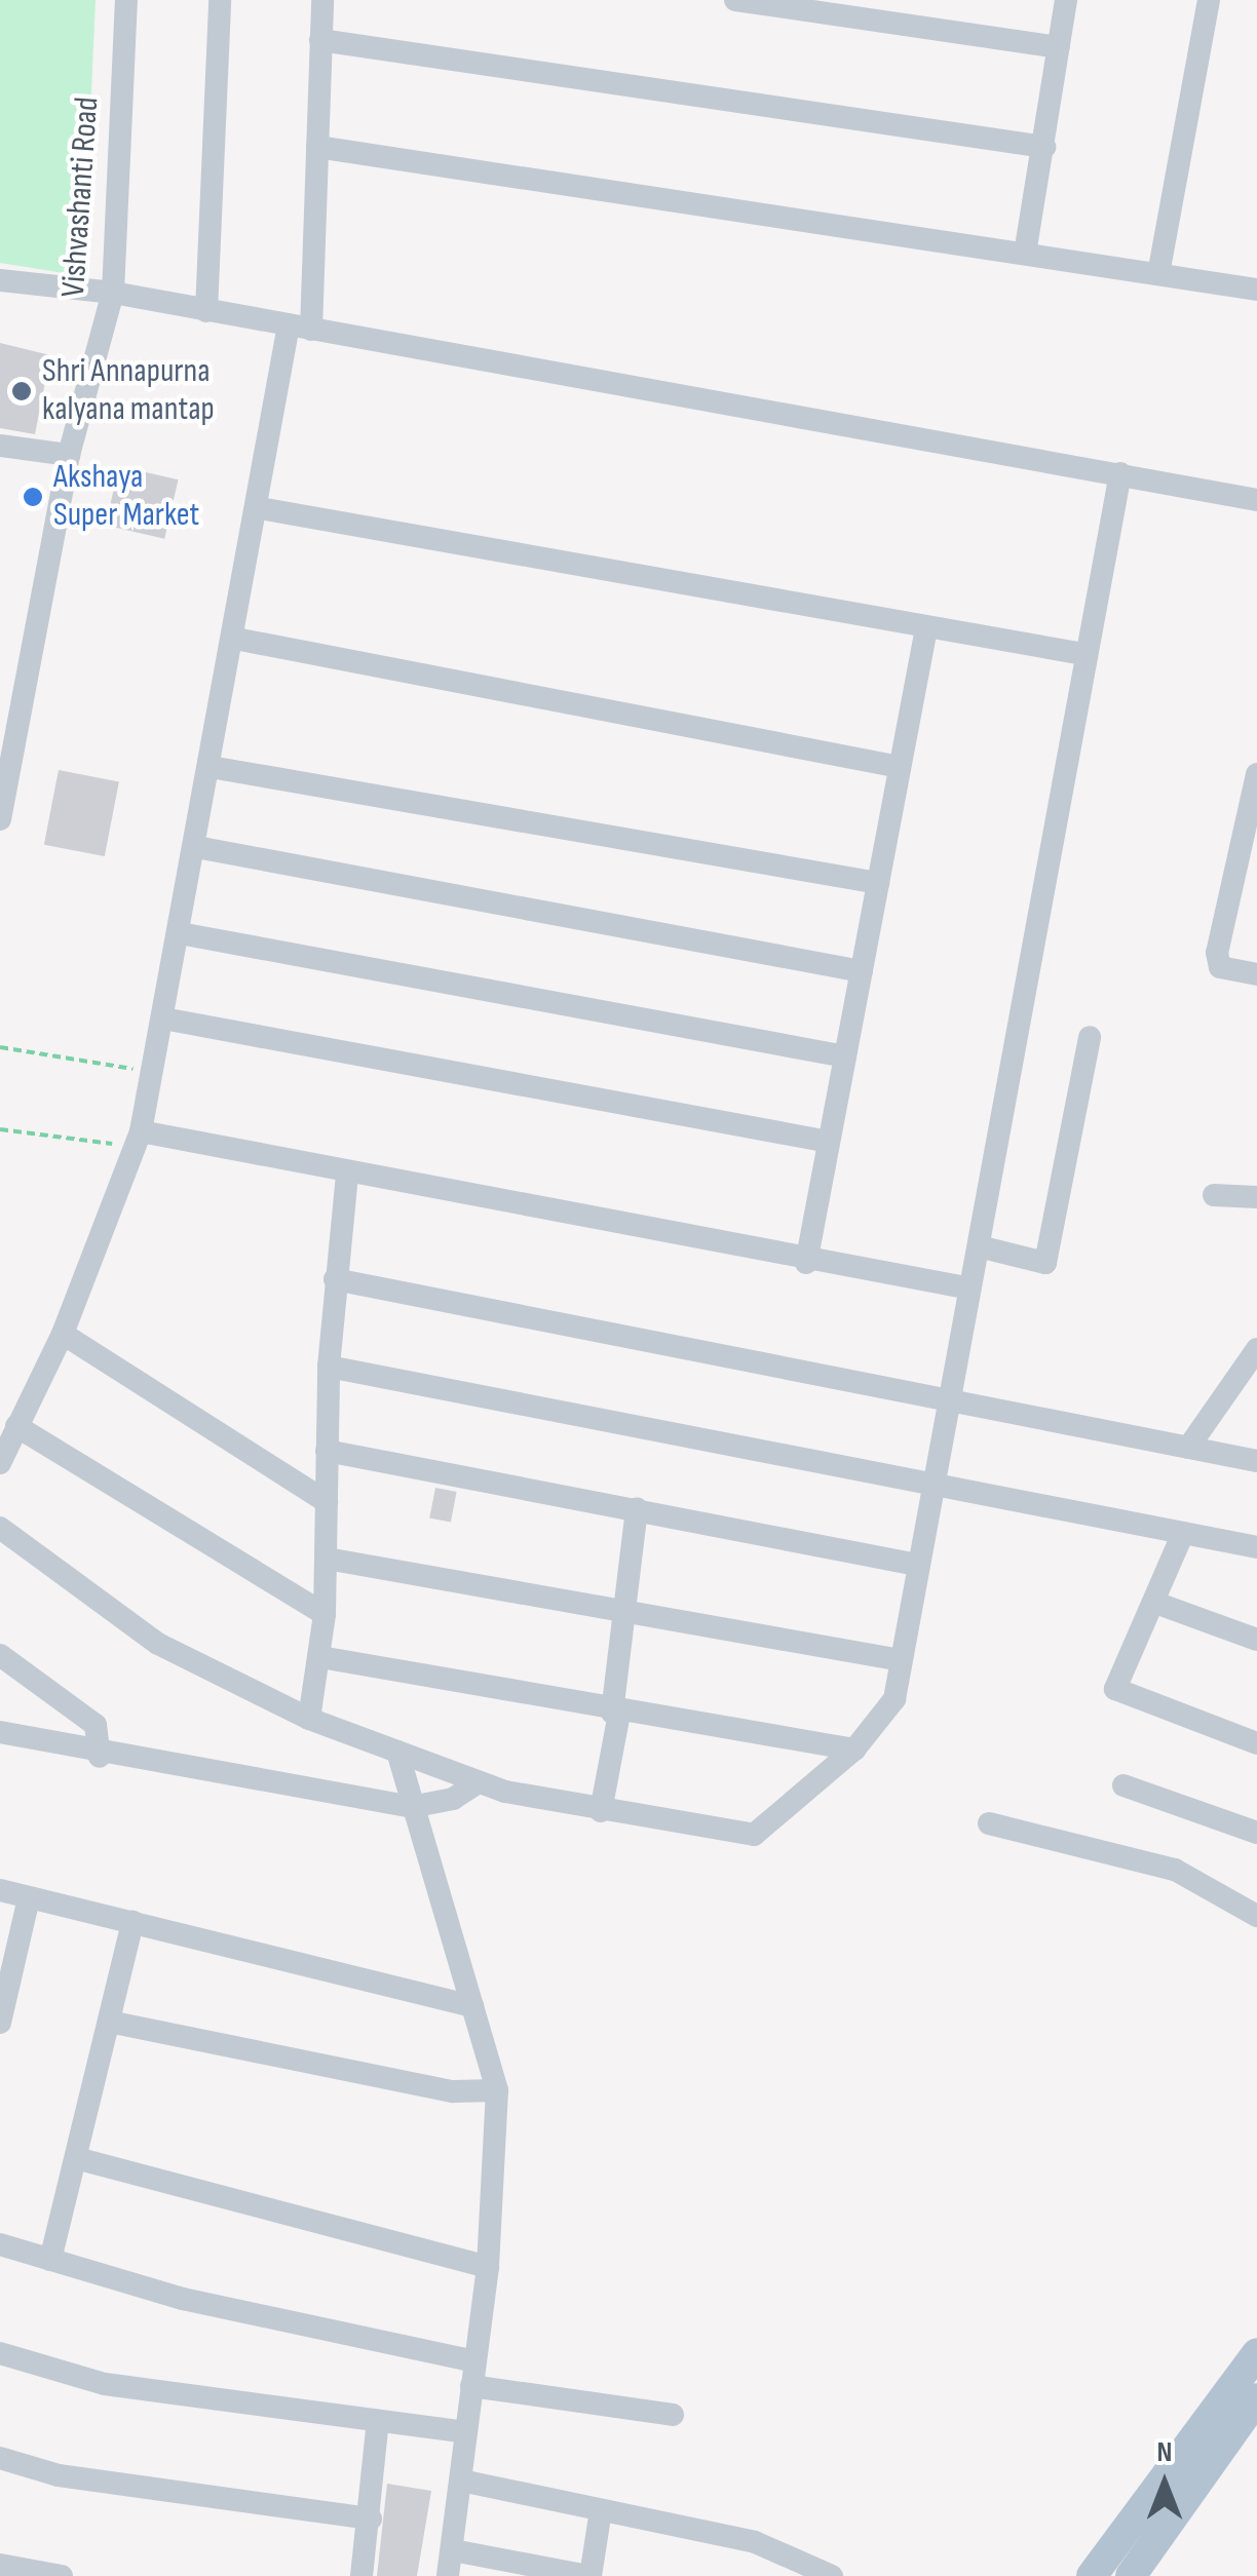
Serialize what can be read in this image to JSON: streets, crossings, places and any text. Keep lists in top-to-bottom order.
{
  "streets": {
    "street": ["Vishvashanti Road"]
  },
  "places": ["Shri Annapurna kalyana mantap", "Akshaya Super Market"],
  "north": "top"
}
